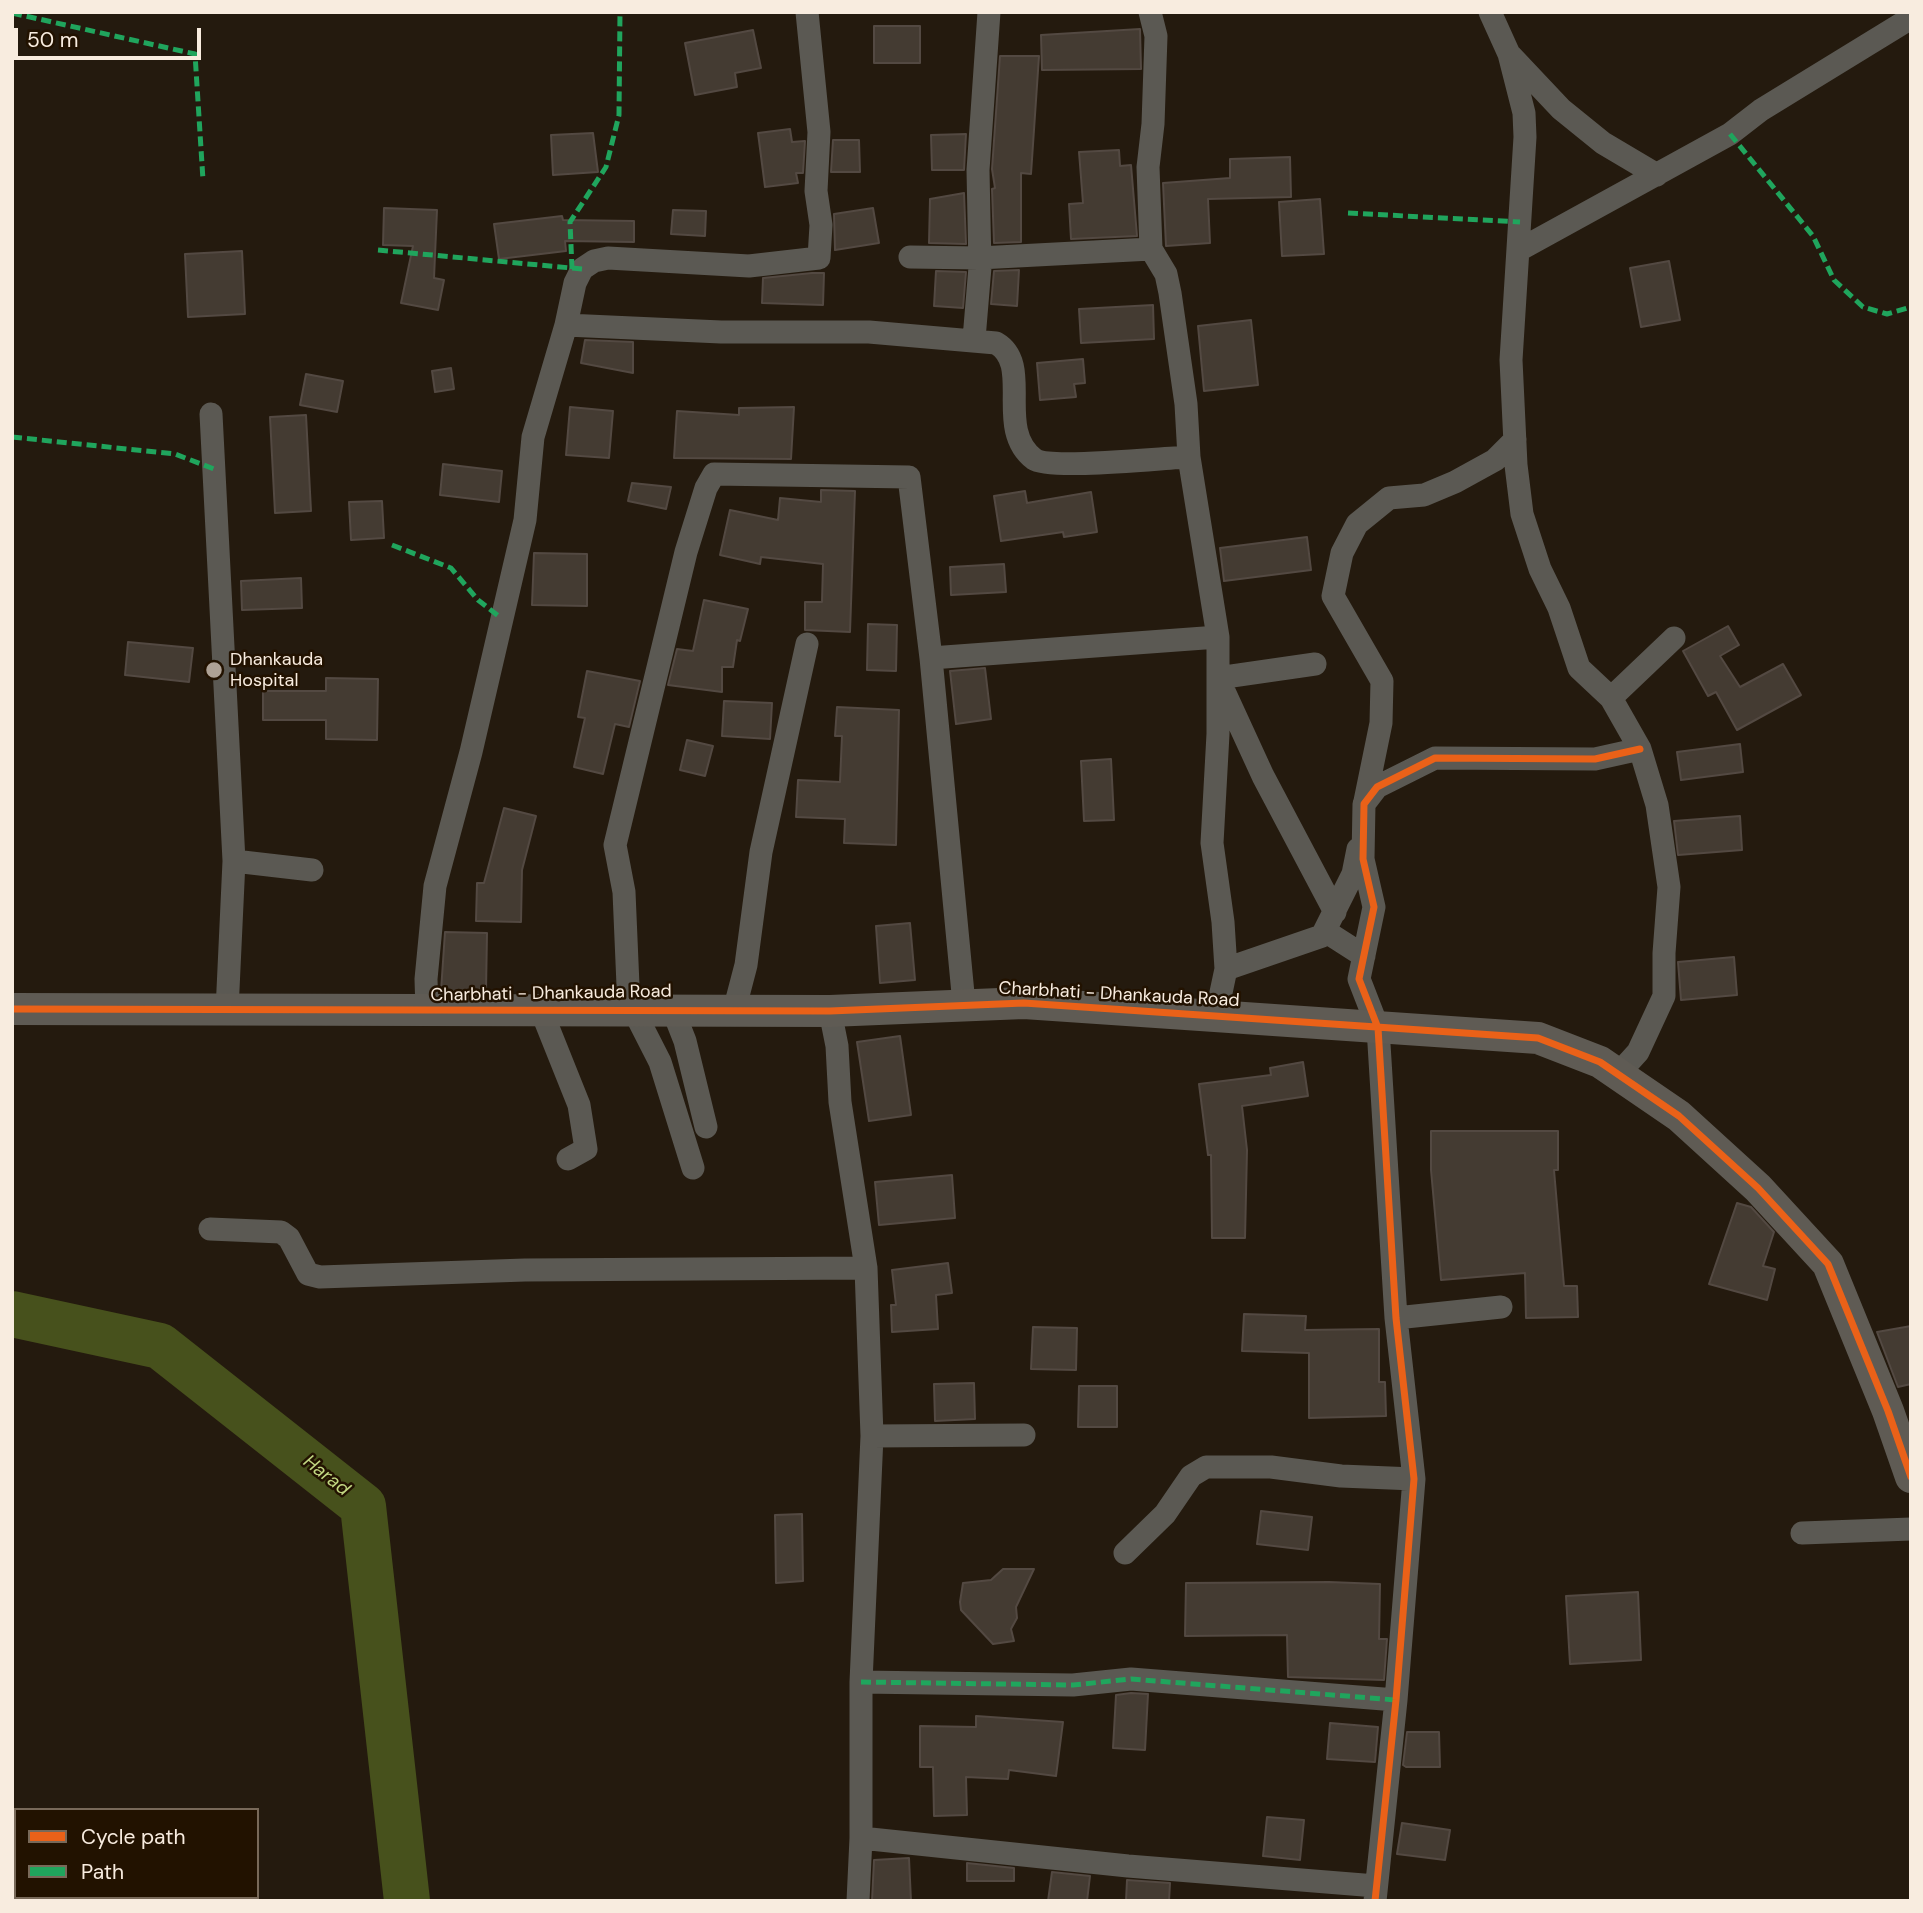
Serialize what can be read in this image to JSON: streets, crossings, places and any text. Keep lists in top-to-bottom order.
{
  "streets": {
    "street": ["Charbhati - Dhankauda Road"]
  },
  "water": ["Harad"],
  "places": ["Dhankauda Hospital"],
  "legend": ["Cycle path", "Path"],
  "scale_bar": "50 m"
}
